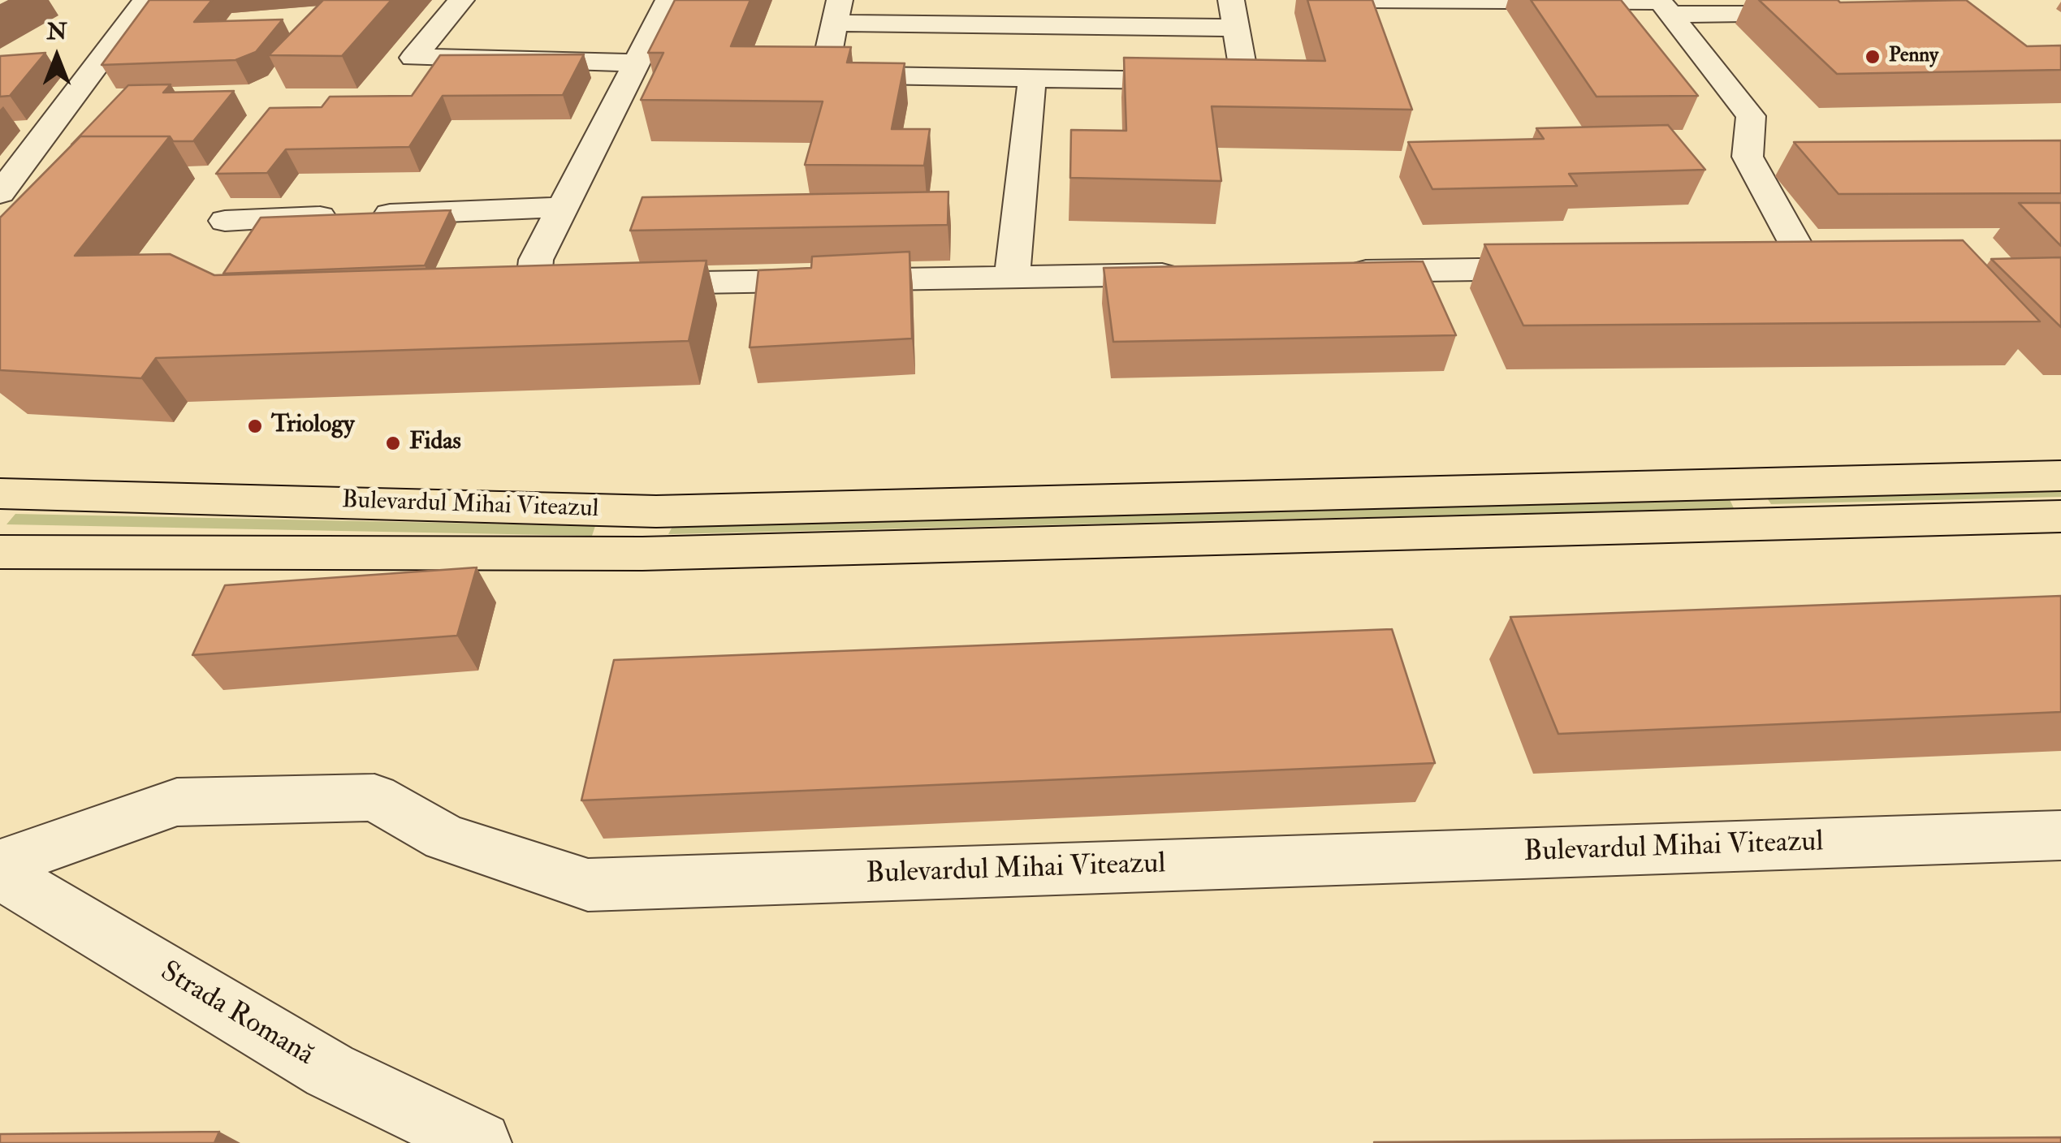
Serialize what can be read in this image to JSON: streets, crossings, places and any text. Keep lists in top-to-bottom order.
{
  "streets": {
    "main road": ["Bulevardul Mihai Viteazul"],
    "street": ["Strada Romană"]
  },
  "places": ["Penny", "Triology", "Fidas"],
  "north": "top"
}
